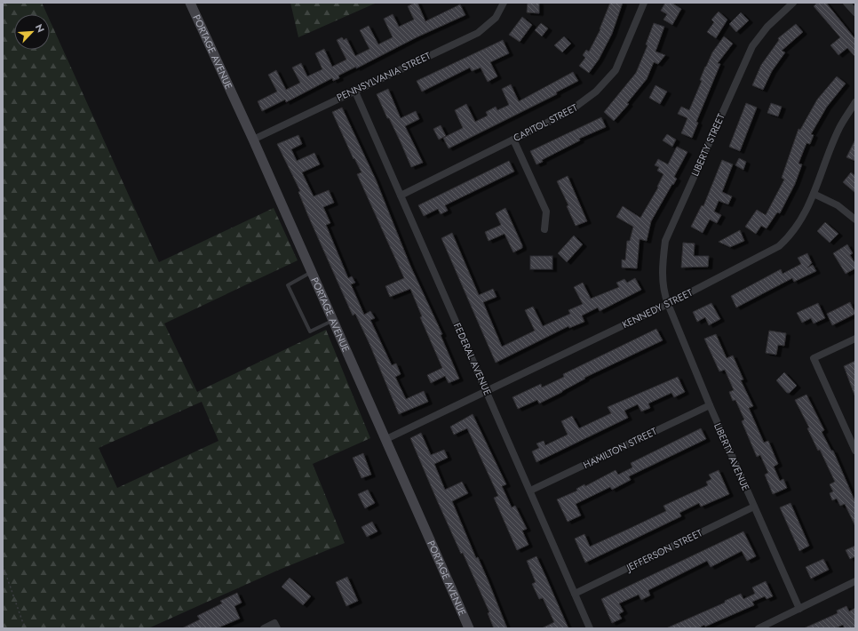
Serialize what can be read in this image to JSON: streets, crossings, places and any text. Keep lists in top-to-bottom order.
{
  "streets": {
    "street": [
      "PORTAGE AVENUE",
      "PENNSYLVANIA STREET",
      "CAPITOL STREET",
      "LIBERTY STREET",
      "KENNEDY STREET",
      "FEDERAL AVENUE",
      "HAMILTON STREET",
      "LIBERTY AVENUE",
      "JEFFERSON STREET"
    ]
  },
  "crossings": [
    ["PORTAGE AVENUE", "PENNSYLVANIA STREET"],
    ["PORTAGE AVENUE", "KENNEDY STREET"],
    ["PENNSYLVANIA STREET", "FEDERAL AVENUE"],
    ["CAPITOL STREET", "FEDERAL AVENUE"],
    ["LIBERTY STREET", "KENNEDY STREET"],
    ["LIBERTY STREET", "LIBERTY AVENUE"],
    ["KENNEDY STREET", "FEDERAL AVENUE"],
    ["KENNEDY STREET", "LIBERTY AVENUE"],
    ["FEDERAL AVENUE", "HAMILTON STREET"],
    ["FEDERAL AVENUE", "JEFFERSON STREET"],
    ["HAMILTON STREET", "LIBERTY AVENUE"],
    ["LIBERTY AVENUE", "JEFFERSON STREET"]
  ],
  "north": "top right"
}
